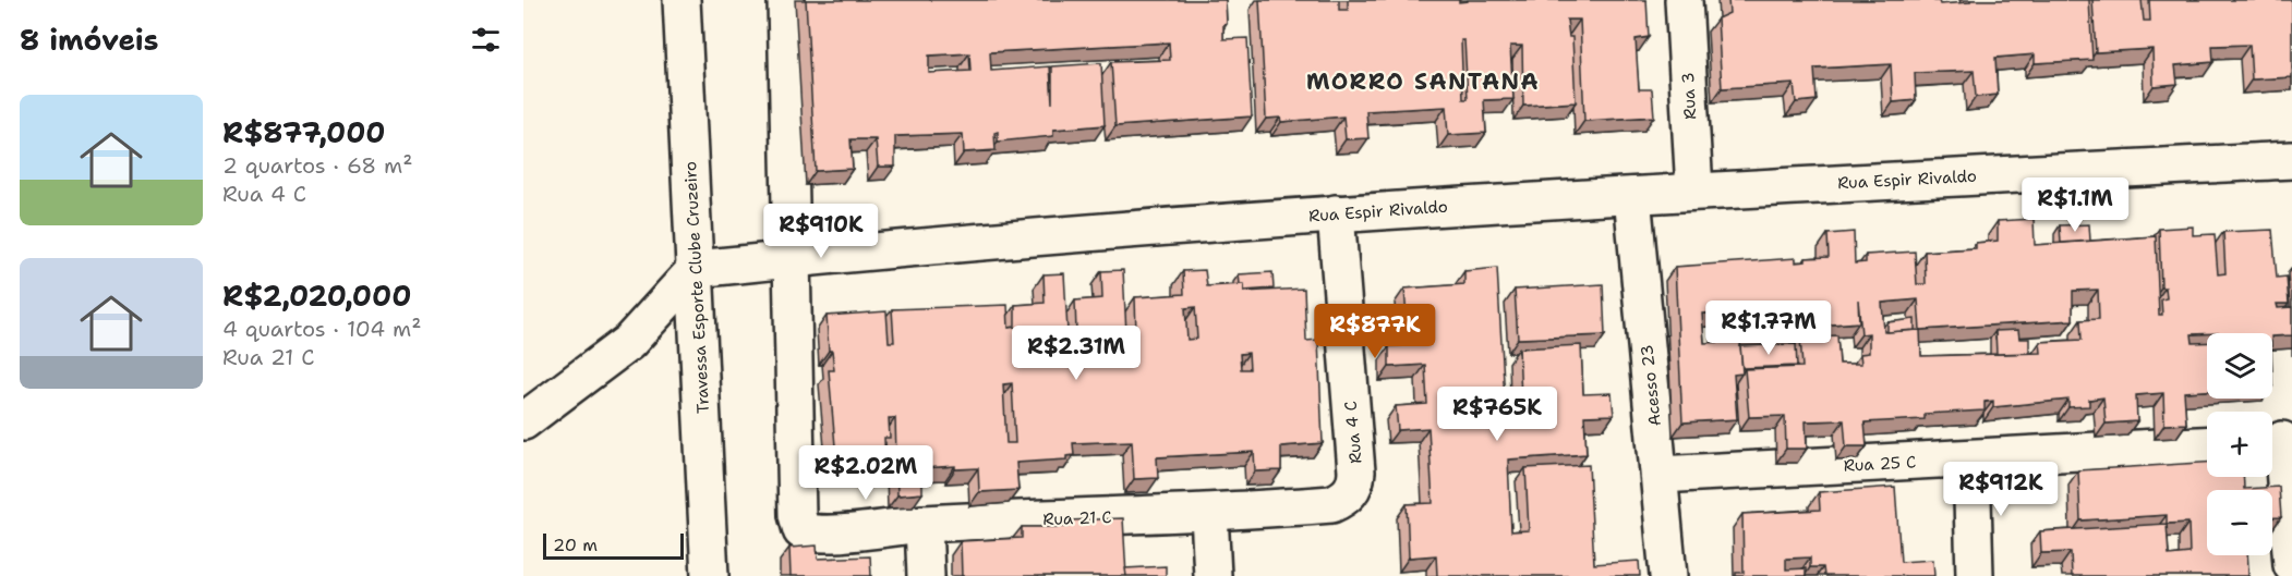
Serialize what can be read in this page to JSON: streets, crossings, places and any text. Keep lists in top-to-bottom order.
{
  "streets": {
    "street": [
      "Rua 3",
      "Rua Espir Rivaldo",
      "Travessa Esporte Clube Cruzeiro",
      "Acesso 23",
      "Rua 4 C",
      "Rua 25 C",
      "Rua 21 C"
    ]
  },
  "crossings": [
    ["Rua 3", "Rua Espir Rivaldo"],
    ["Rua Espir Rivaldo", "Travessa Esporte Clube Cruzeiro"],
    ["Rua Espir Rivaldo", "Acesso 23"],
    ["Rua Espir Rivaldo", "Rua 4 C"],
    ["Rua Espir Rivaldo", "Rua 21 C"],
    ["Acesso 23", "Rua 25 C"],
    ["Rua 4 C", "Rua 21 C"]
  ],
  "districts": ["MORRO SANTANA"],
  "scale_bar": "20 m",
  "page": {
    "heading": "8 imóveis",
    "list": [
      {
        "name": "R$877,000",
        "note": "2 quartos · 68 m² · Rua 4 C"
      },
      {
        "name": "R$2,020,000",
        "note": "4 quartos · 104 m² · Rua 21 C"
      }
    ],
    "price": [
      "R$1.1M",
      "R$910K",
      "R$1.77M",
      "R$877K",
      "R$2.31M",
      "R$765K",
      "R$2.02M",
      "R$912K"
    ],
    "map_buttons": ["+", "−"],
    "scale": "20 m"
  }
}
